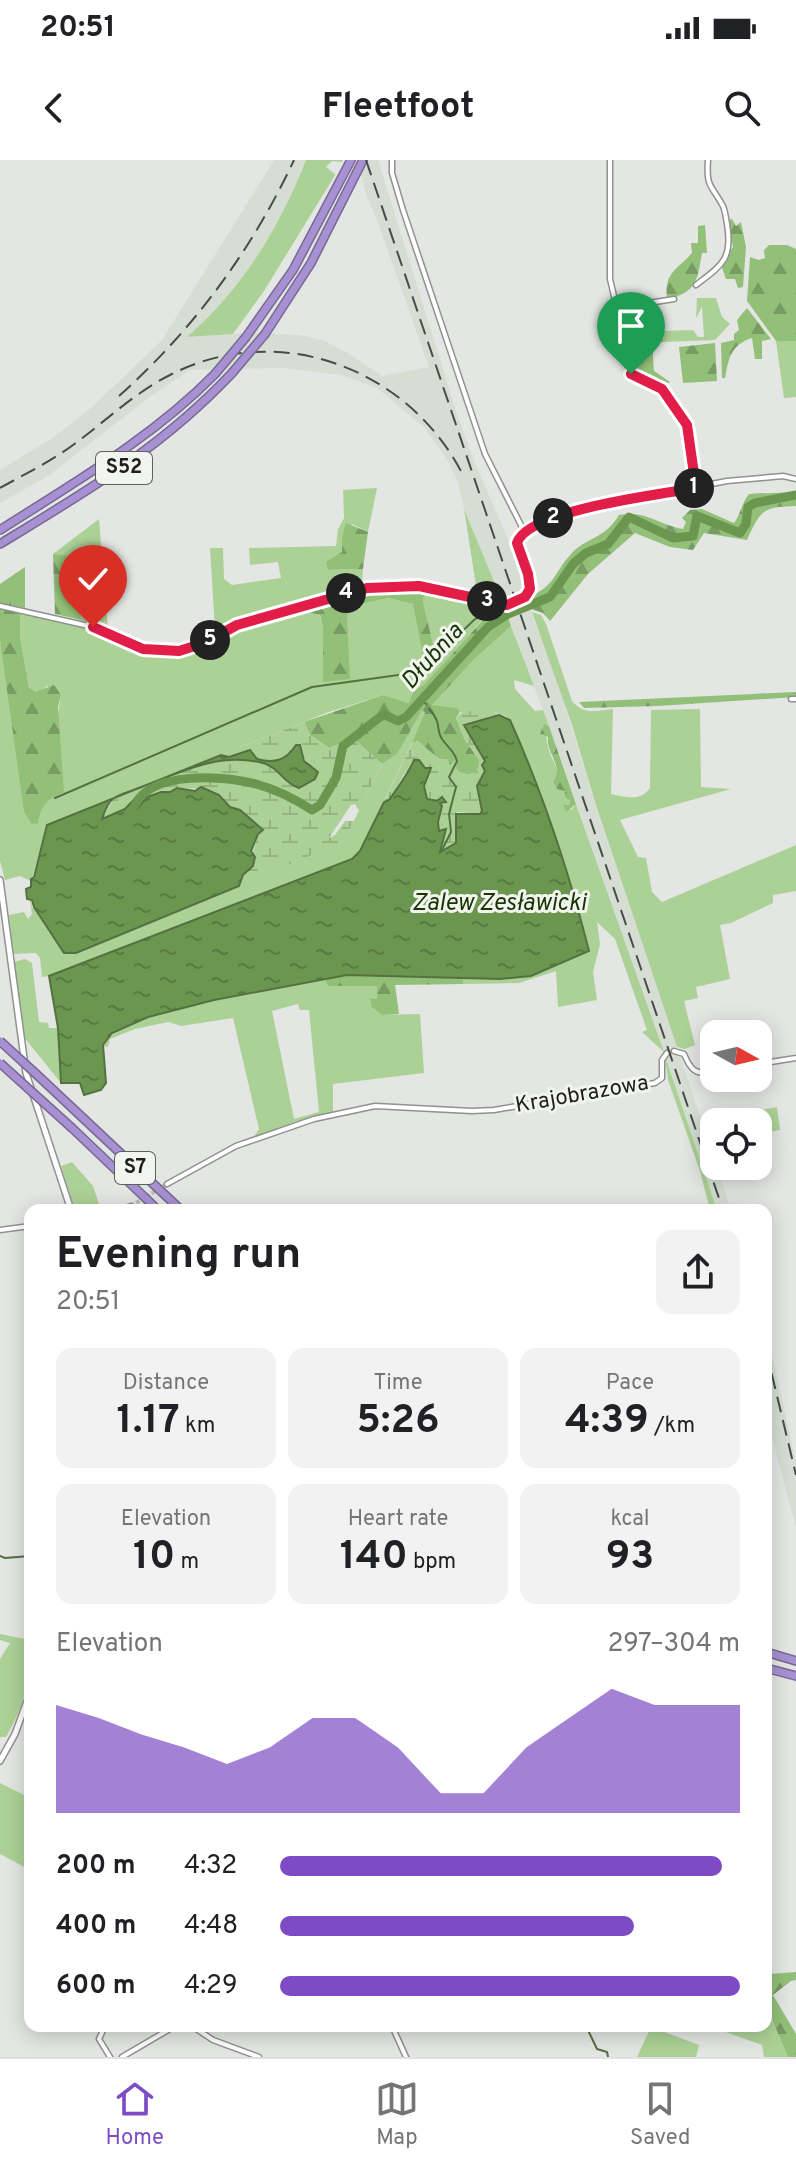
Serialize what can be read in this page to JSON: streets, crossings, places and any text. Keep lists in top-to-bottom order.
{
  "streets": {
    "highway": ["S52", "S7"],
    "street": ["Krajobrazowa"]
  },
  "water": ["Dłubnia", "Zalew Zesławicki"],
  "north": "right",
  "page": {
    "status": "20:51",
    "header": "Fleetfoot",
    "pins": [
      "1",
      "2",
      "4",
      "3",
      "5"
    ],
    "heading": ["Evening run", "20:51"],
    "stats": [
      ["Distance", "1.17 km"],
      ["Time", "5:26"],
      ["Pace", "4:39 /km"],
      ["Elevation", "10 m"],
      ["Heart rate", "140 bpm"],
      ["kcal", "93"]
    ],
    "chart": ["Elevation", "297–304 m"],
    "list": [
      {
        "name": "200 m",
        "note": "4:32"
      },
      {
        "name": "400 m",
        "note": "4:48"
      },
      {
        "name": "600 m",
        "note": "4:29"
      }
    ],
    "tabs": ["Home", "Map", "Saved"]
  }
}
